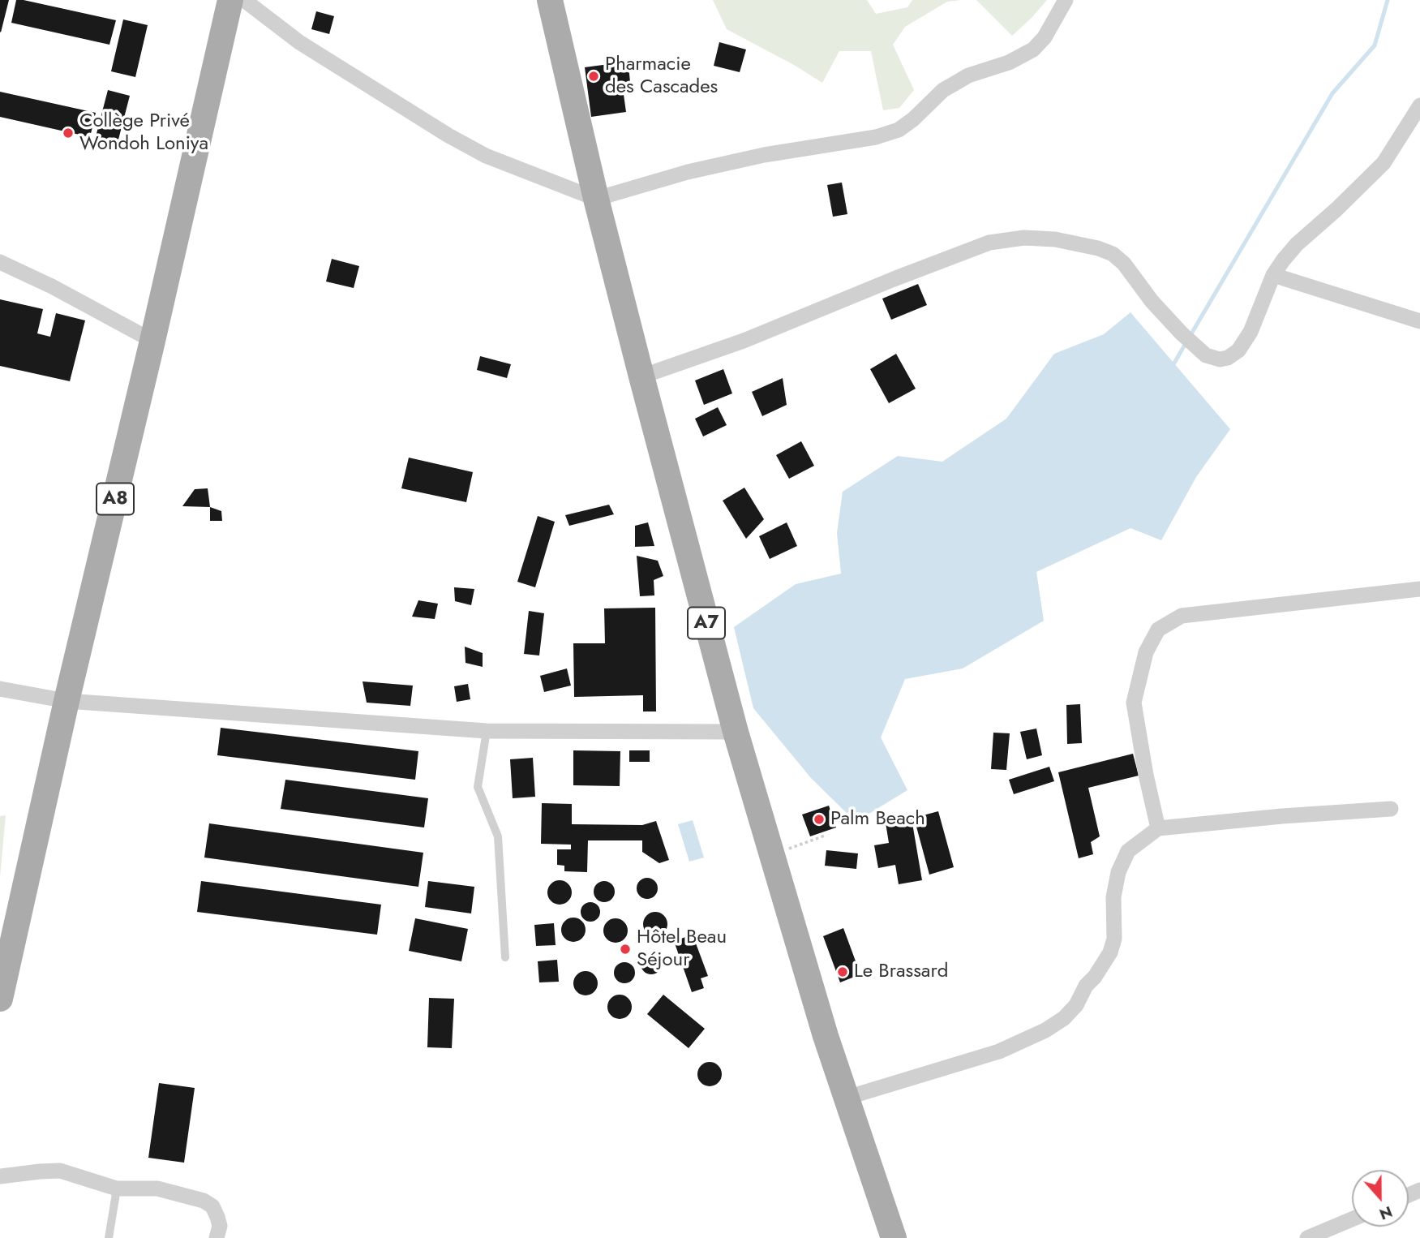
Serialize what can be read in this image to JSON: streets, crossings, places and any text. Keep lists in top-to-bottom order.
{
  "streets": {
    "main road": ["A8", "A7"]
  },
  "places": [
    "Pharmacie des Cascades",
    "Collège Privé Wondoh Loniya",
    "Palm Beach",
    "Hôtel Beau Séjour",
    "Le Brassard"
  ],
  "north": "bottom"
}
